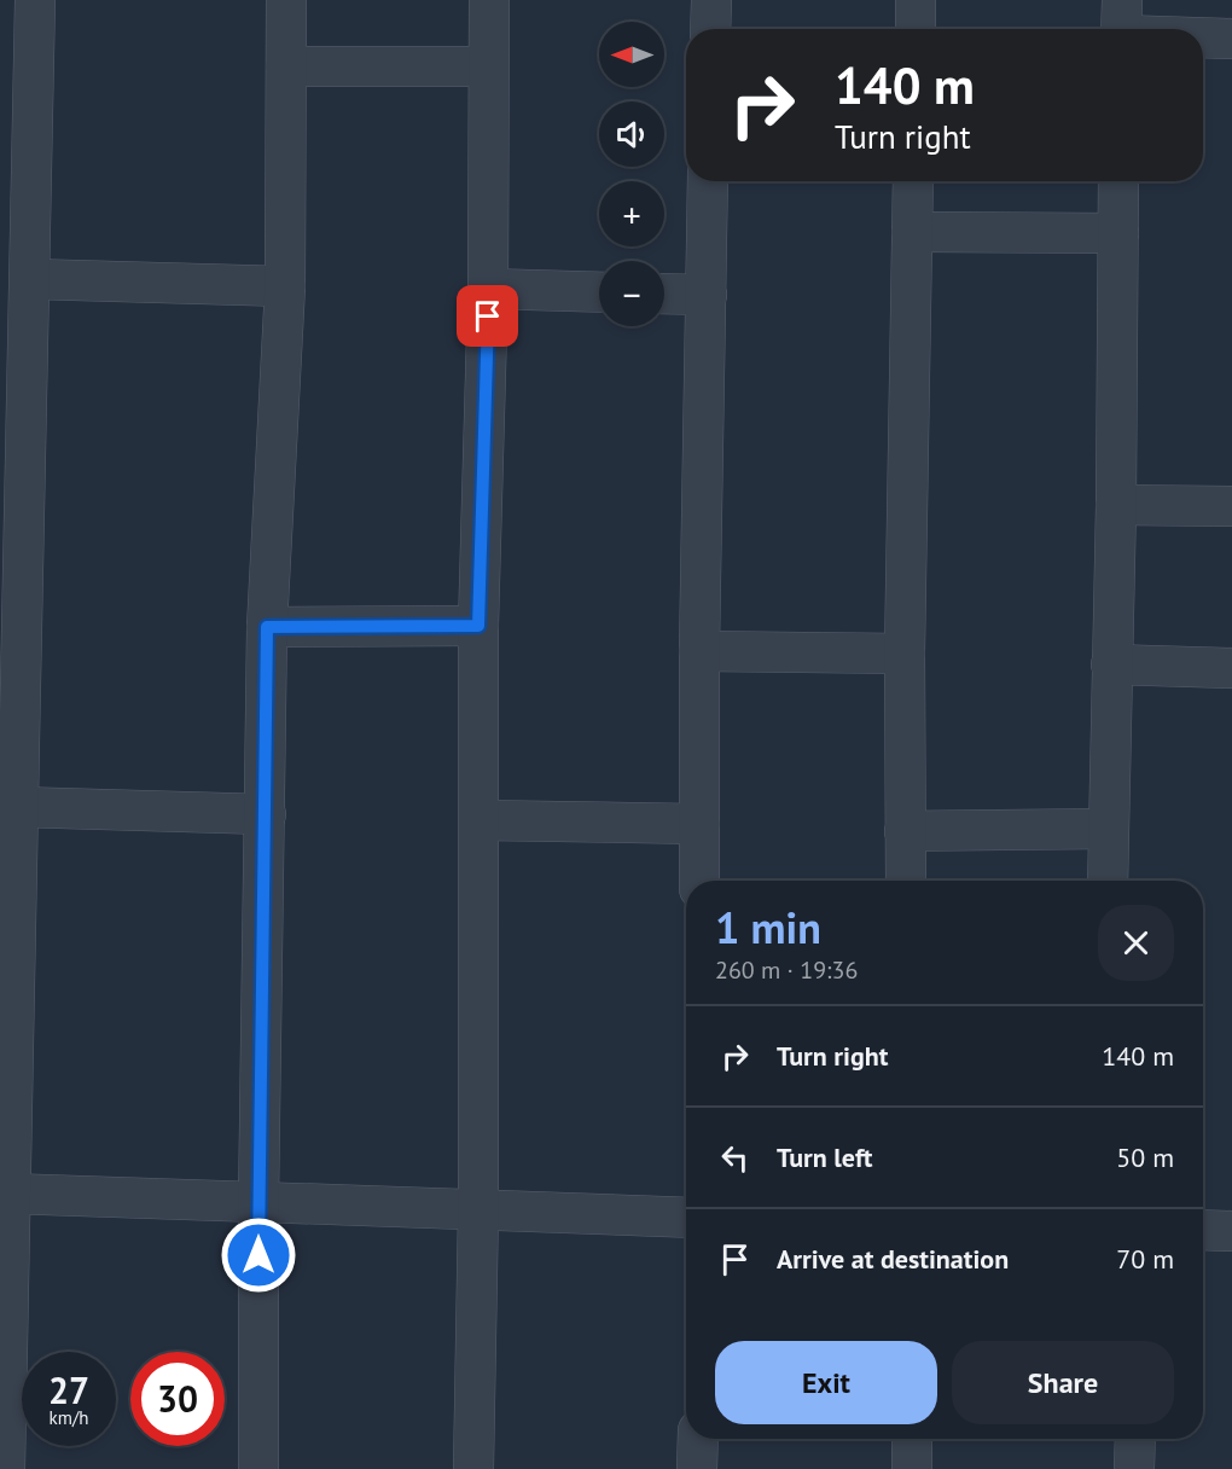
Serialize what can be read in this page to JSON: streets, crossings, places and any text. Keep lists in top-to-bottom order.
{
  "north": "left",
  "page": {
    "map_buttons": ["+", "−"],
    "turn": ["140 m", "Turn right"],
    "heading": ["1 min", "260 m · 19:36"],
    "list": [
      {
        "name": "Turn right",
        "value": "140 m"
      },
      {
        "name": "Turn left",
        "value": "50 m"
      },
      {
        "name": "Arrive at destination",
        "value": "70 m"
      }
    ],
    "buttons": ["Exit", "Share"],
    "speed": "27 km/h",
    "limit": "30"
  }
}
